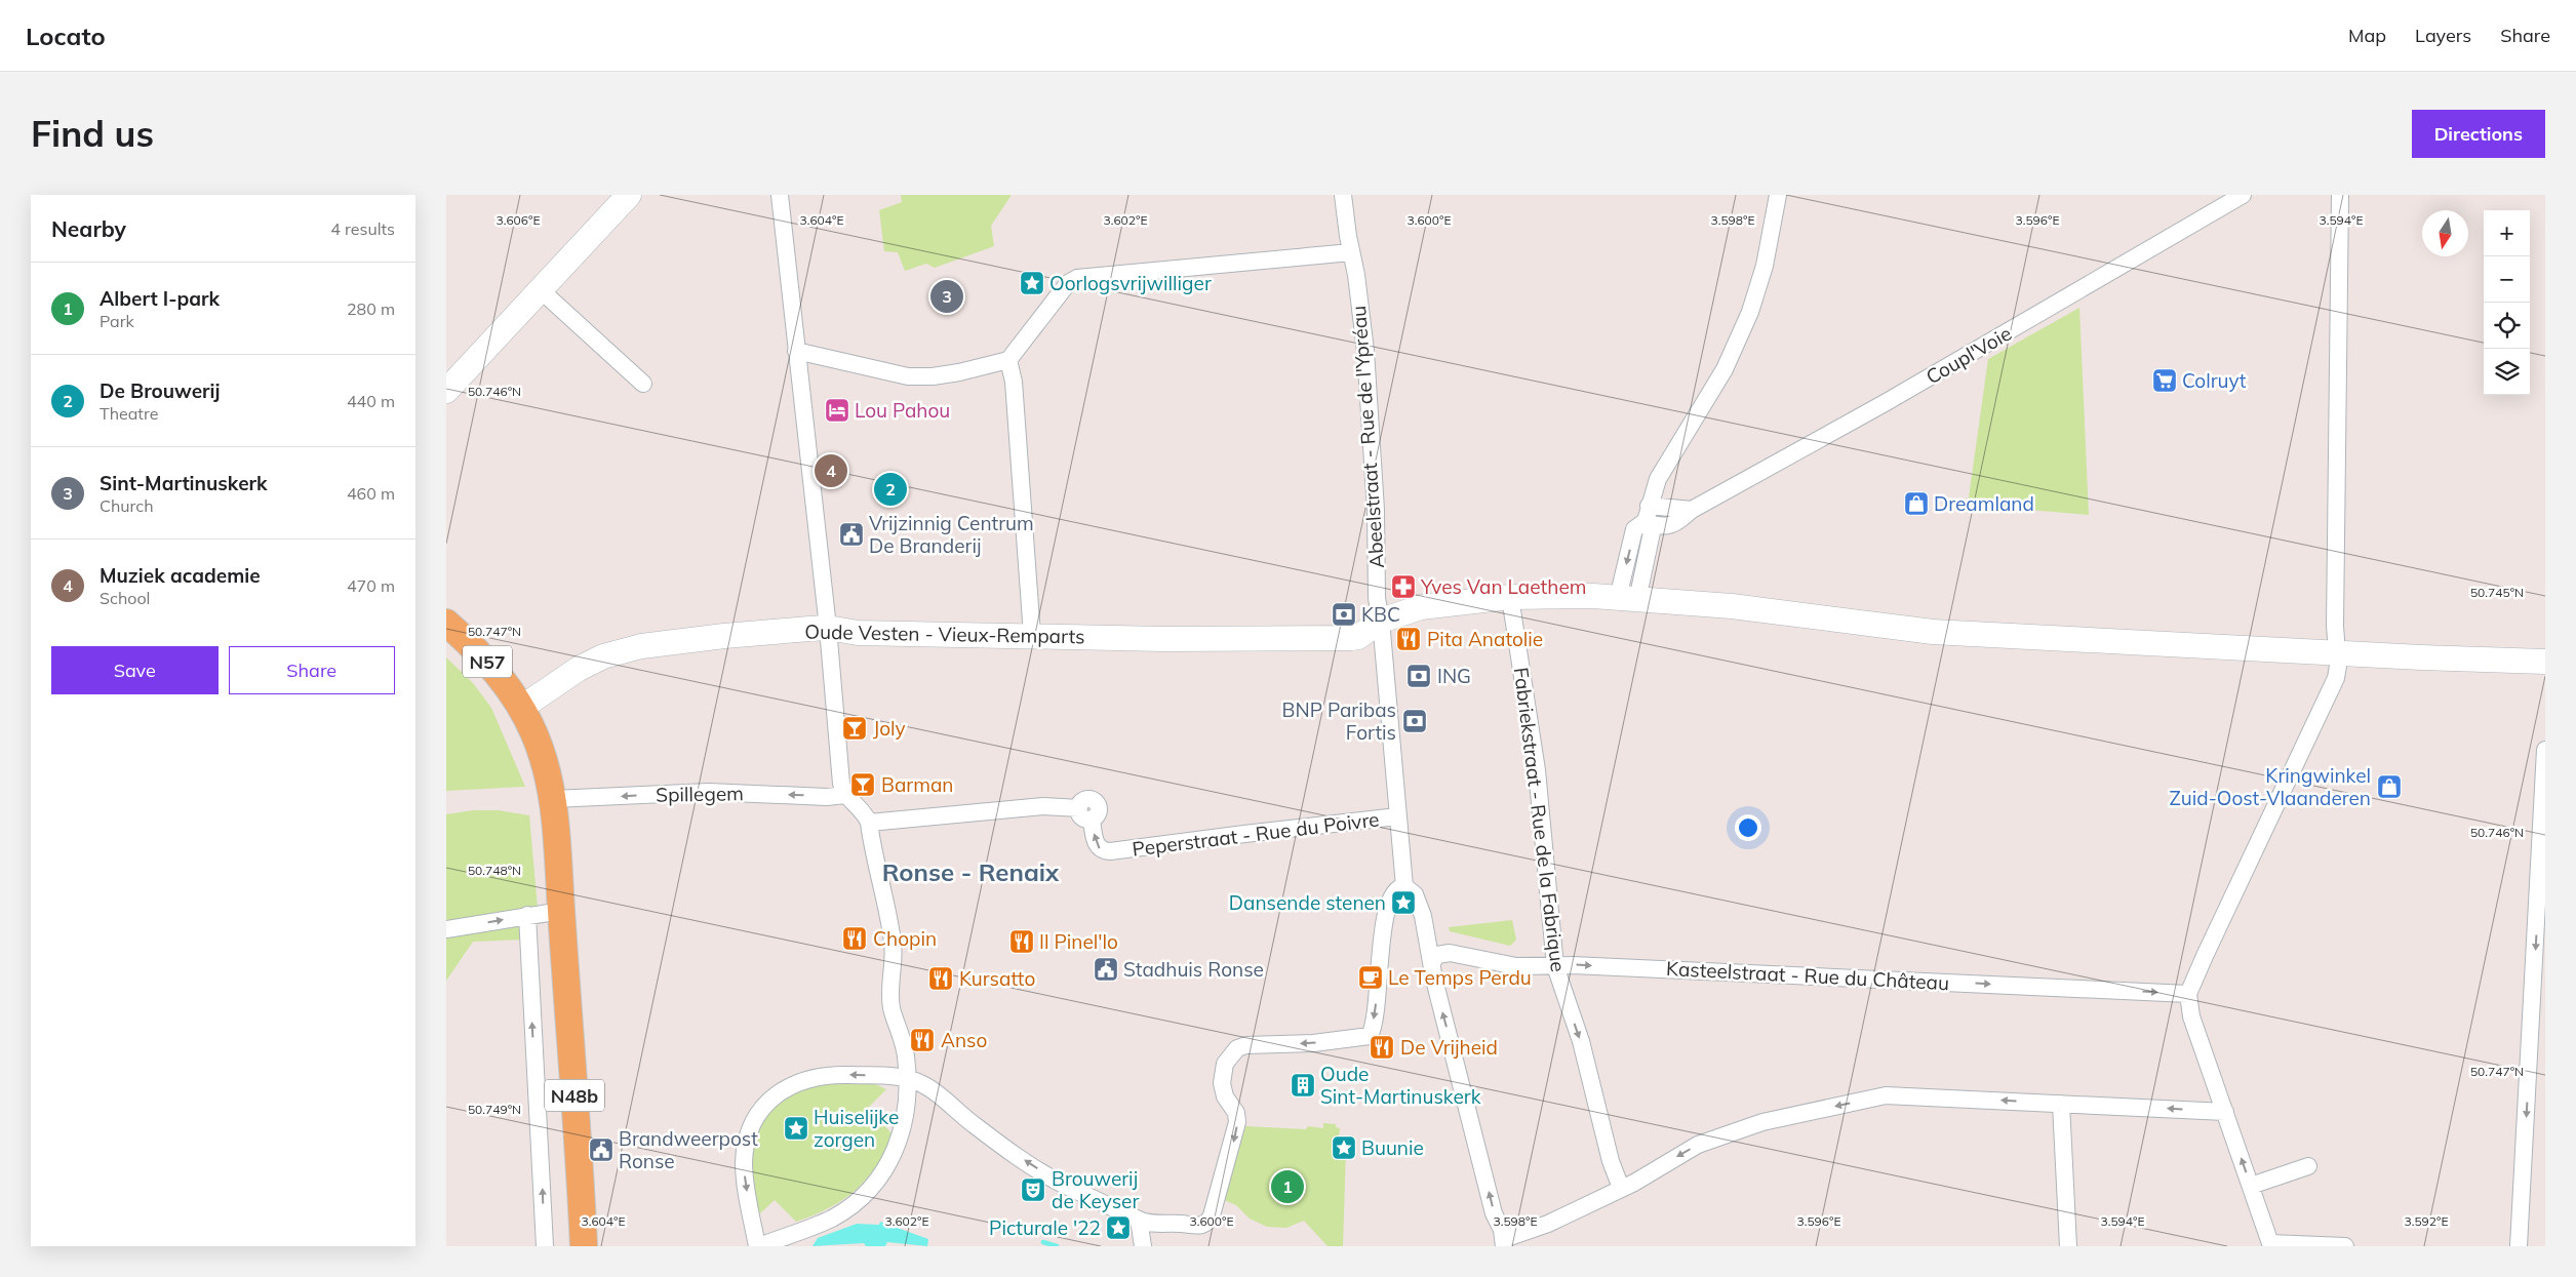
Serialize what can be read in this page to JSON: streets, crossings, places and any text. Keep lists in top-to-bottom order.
{
  "streets": {
    "main road": ["N57", "N48b"],
    "street": [
      "Coupl'Voie",
      "Abeelstraat - Rue de l'Ypréau",
      "Oude Vesten - Vieux-Remparts",
      "Spillegem",
      "Fabriekstraat - Rue de la Fabrique",
      "Peperstraat - Rue du Poivre",
      "Kasteelstraat - Rue du Château"
    ]
  },
  "crossings": [
    ["Abeelstraat - Rue de l'Ypréau", "Oude Vesten - Vieux-Remparts"],
    ["Abeelstraat - Rue de l'Ypréau", "Peperstraat - Rue du Poivre"],
    ["Oude Vesten - Vieux-Remparts", "N57"],
    ["Oude Vesten - Vieux-Remparts", "Fabriekstraat - Rue de la Fabrique"],
    ["N57", "Spillegem"],
    ["N57", "N48b"],
    ["Spillegem", "N48b"],
    ["Fabriekstraat - Rue de la Fabrique", "Kasteelstraat - Rue du Château"]
  ],
  "one_way": ["Spillegem", "Peperstraat - Rue du Poivre"],
  "districts": ["Ronse - Renaix"],
  "places": {
    "place": [
      "Oorlogsvrijwilliger",
      "Dansende stenen",
      "Huiselijke zorgen",
      "Buunie",
      "Picturale '22"
    ],
    "supermarket": ["Colruyt"],
    "hotel": ["Lou Pahou"],
    "shop": ["Dreamland", "Kringwinkel Zuid-Oost-Vlaanderen"],
    "public building": ["Vrijzinnig Centrum De Branderij", "Stadhuis Ronse", "Brandweerpost Ronse"],
    "pharmacy": ["Yves Van Laethem"],
    "bank": ["KBC", "ING", "BNP Paribas Fortis"],
    "restaurant": [
      "Pita Anatolie",
      "Chopin",
      "Il Pinel'lo",
      "Kursatto",
      "Anso",
      "De Vrijheid"
    ],
    "bar": ["Joly", "Barman"],
    "cafe": ["Le Temps Perdu"],
    "building": ["Oude Sint-Martinuskerk"],
    "theatre": ["Brouwerij de Keyser"]
  },
  "north": "bottom",
  "page": {
    "header": "Locato",
    "nav": ["Map", "Layers", "Share"],
    "buttons": [
      "Directions",
      ["Save", "Share"]
    ],
    "title": "Find us",
    "heading": ["Nearby", "4 results"],
    "map_buttons": ["+", "−"],
    "list": [
      {
        "mark": "1",
        "name": "Albert I-park",
        "note": "Park",
        "value": "280 m"
      },
      {
        "mark": "2",
        "name": "De Brouwerij",
        "note": "Theatre",
        "value": "440 m"
      },
      {
        "mark": "3",
        "name": "Sint-Martinuskerk",
        "note": "Church",
        "value": "460 m"
      },
      {
        "mark": "4",
        "name": "Muziek academie",
        "note": "School",
        "value": "470 m"
      }
    ],
    "pins": [
      "3",
      "4",
      "2",
      "1"
    ]
  },
  "coordinates": [
    "3.606°E",
    "3.604°E",
    "3.602°E",
    "3.600°E",
    "3.598°E",
    "3.596°E",
    "3.594°E",
    "50.746°N",
    "50.745°N",
    "50.747°N",
    "50.748°N",
    "50.749°N",
    "3.592°E"
  ]
}
